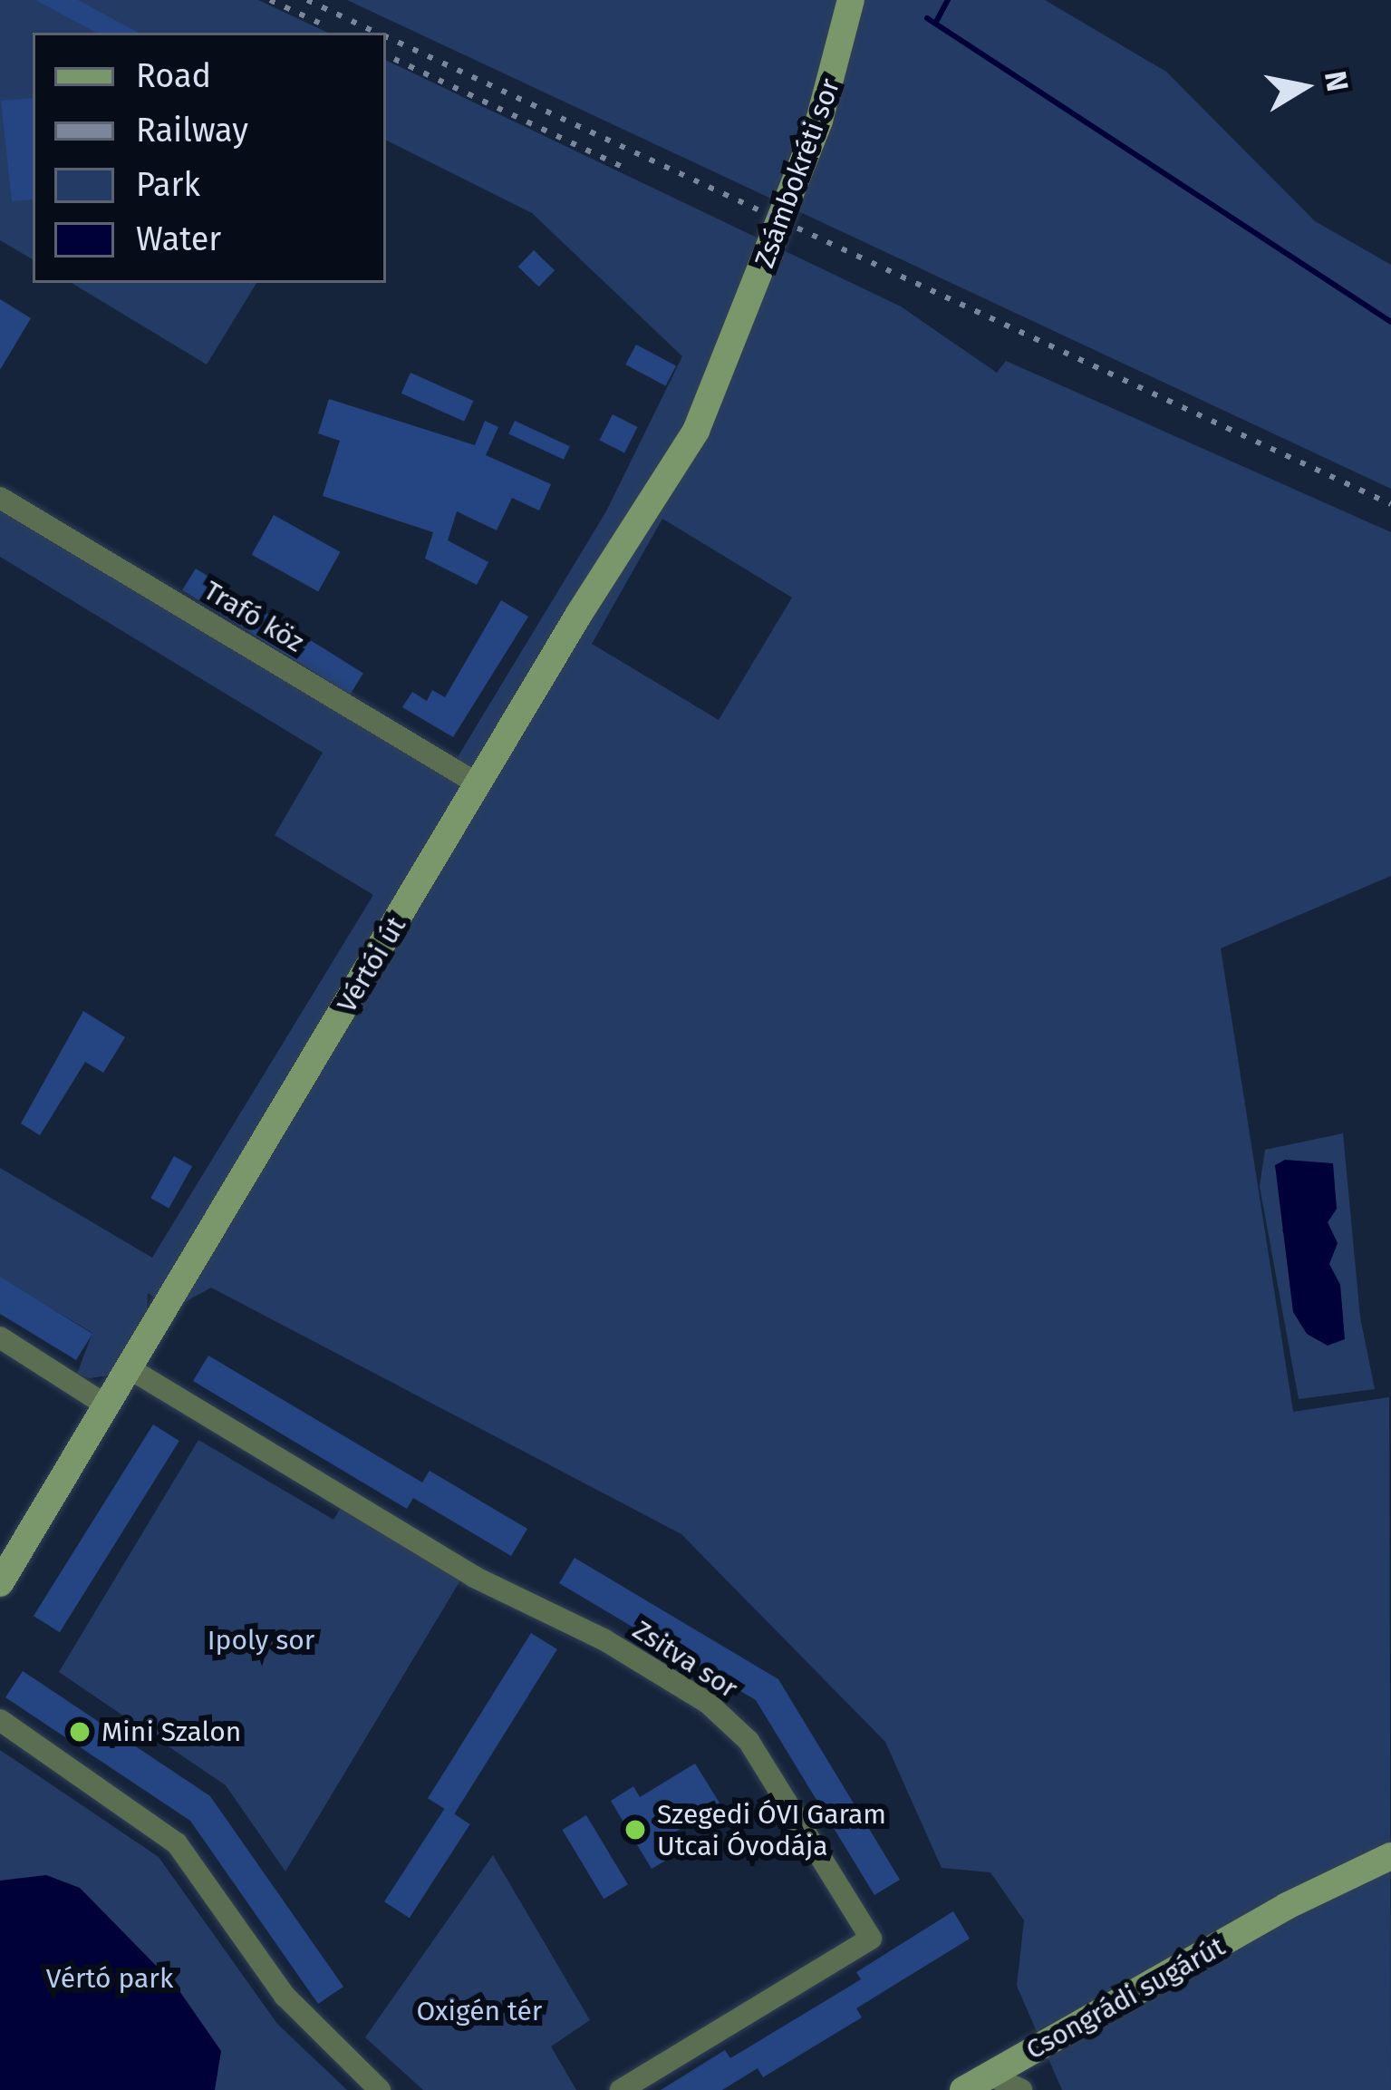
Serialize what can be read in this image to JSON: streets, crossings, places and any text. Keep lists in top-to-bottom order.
{
  "streets": {
    "street": [
      "Zsámbokréti sor",
      "Trafó köz",
      "Vértói út",
      "Zsitva sor",
      "Csongrádi sugárút"
    ]
  },
  "crossings": [
    ["Zsámbokréti sor", "Vértói út"],
    ["Trafó köz", "Vértói út"],
    ["Vértói út", "Zsitva sor"]
  ],
  "parks": ["Ipoly sor", "Vértó park", "Oxigén tér"],
  "places": ["Mini Szalon", "Szegedi ÓVI Garam Utcai Óvodája"],
  "legend": [
    "Road",
    "Railway",
    "Park",
    "Water"
  ],
  "north": "right"
}
